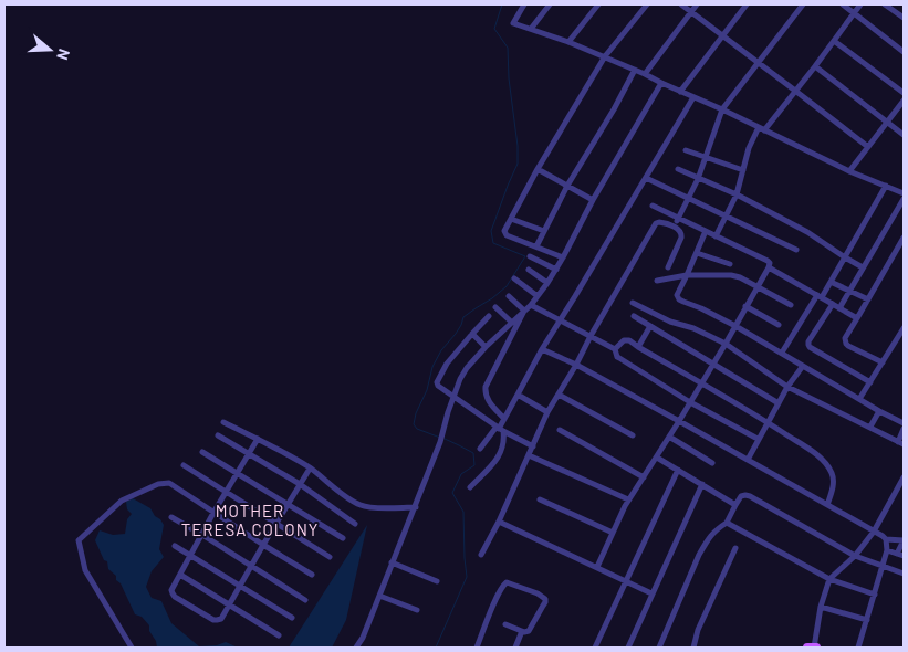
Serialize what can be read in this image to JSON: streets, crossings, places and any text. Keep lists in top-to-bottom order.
{
  "districts": ["MOTHER TERESA COLONY"],
  "north": "right"
}
